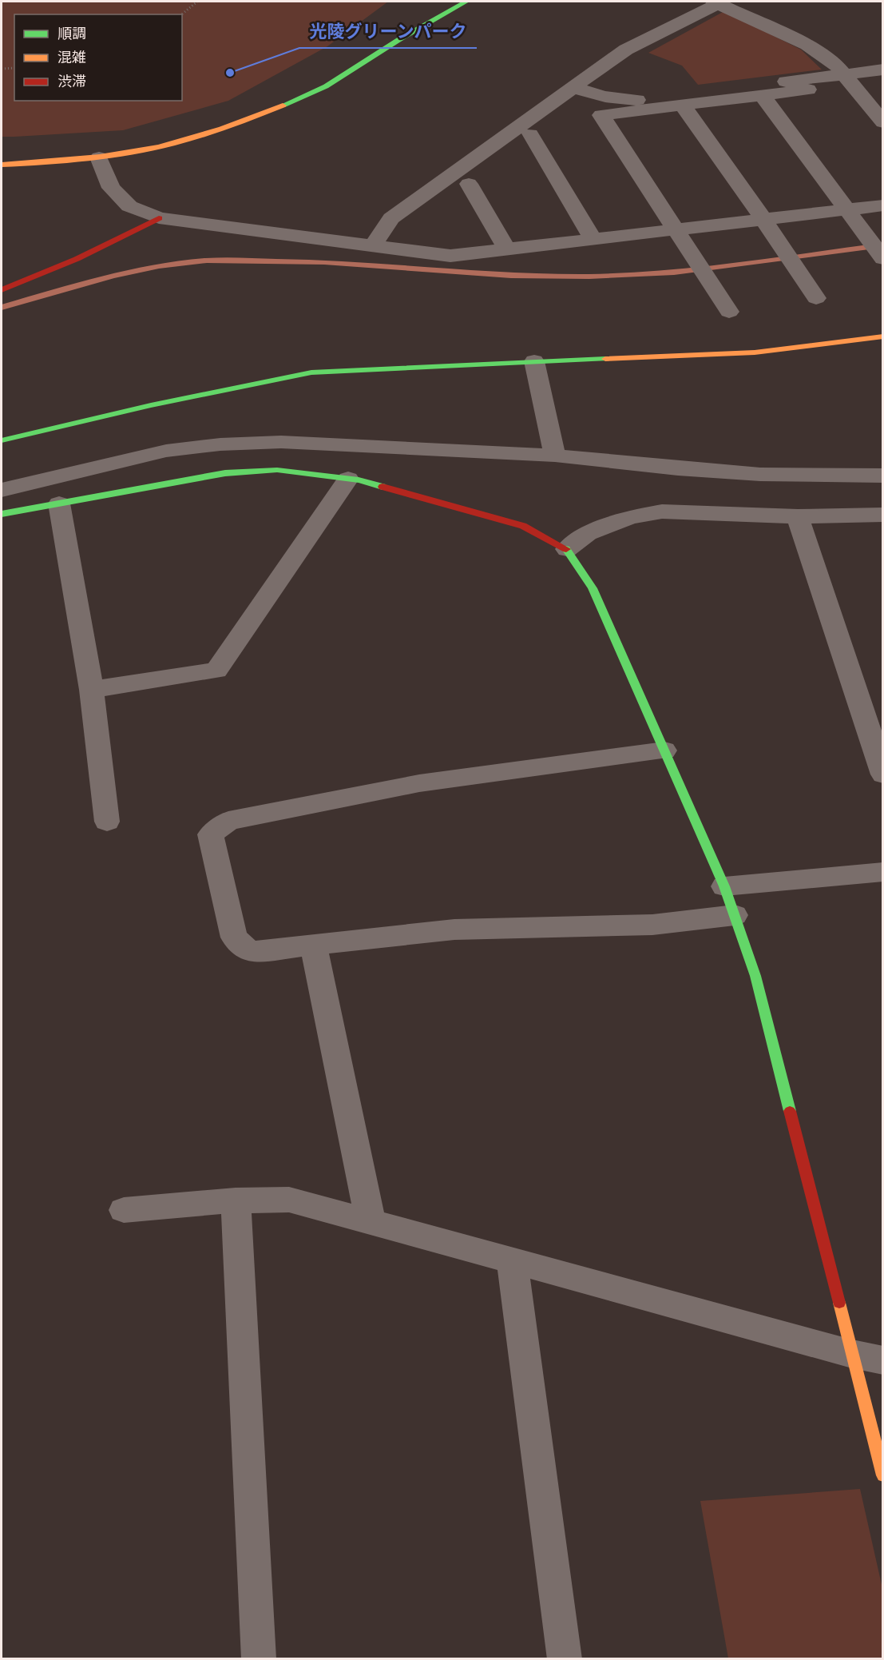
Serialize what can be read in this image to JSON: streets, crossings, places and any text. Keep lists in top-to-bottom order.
{
  "places": ["光陵グリーンパーク"],
  "legend": ["順調", "混雑", "渋滞"]
}
